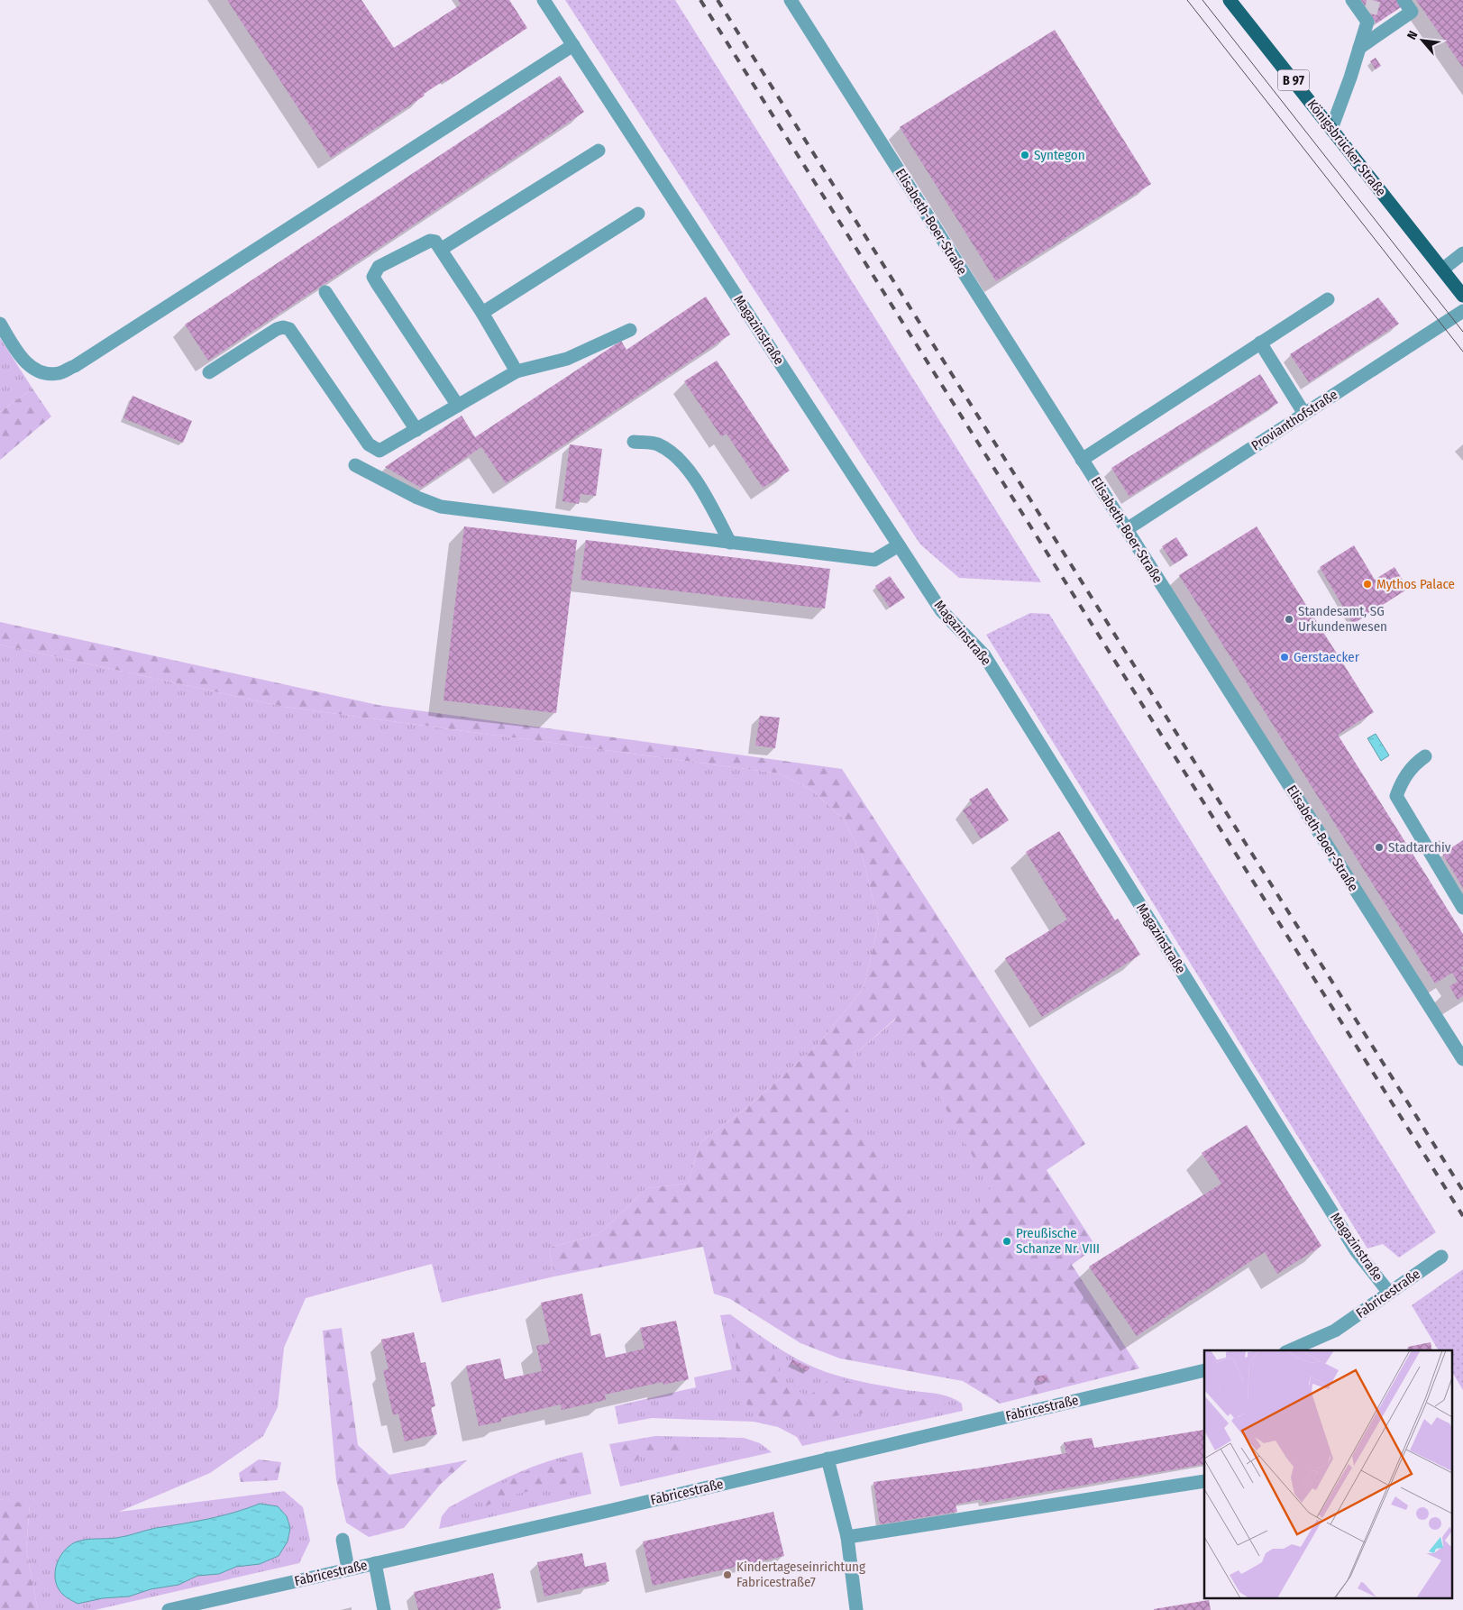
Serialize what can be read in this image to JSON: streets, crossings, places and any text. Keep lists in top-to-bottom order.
{
  "streets": {
    "main road": ["B 97", "Königsbrücker Straße"],
    "street": [
      "Elisabeth-Boer-Straße",
      "Magazinstraße",
      "Provianthofstraße",
      "Fabricestraße"
    ]
  },
  "crossings": [
    ["Elisabeth-Boer-Straße", "Provianthofstraße"],
    ["Magazinstraße", "Fabricestraße"]
  ],
  "places": [
    "Syntegon",
    "Mythos Palace",
    "Standesamt, SG Urkundenwesen",
    "Gerstaecker",
    "Stadtarchiv",
    "Preußische Schanze Nr. VIII",
    "Kindertageseinrichtung Fabricestraße7"
  ],
  "north": "top left"
}
